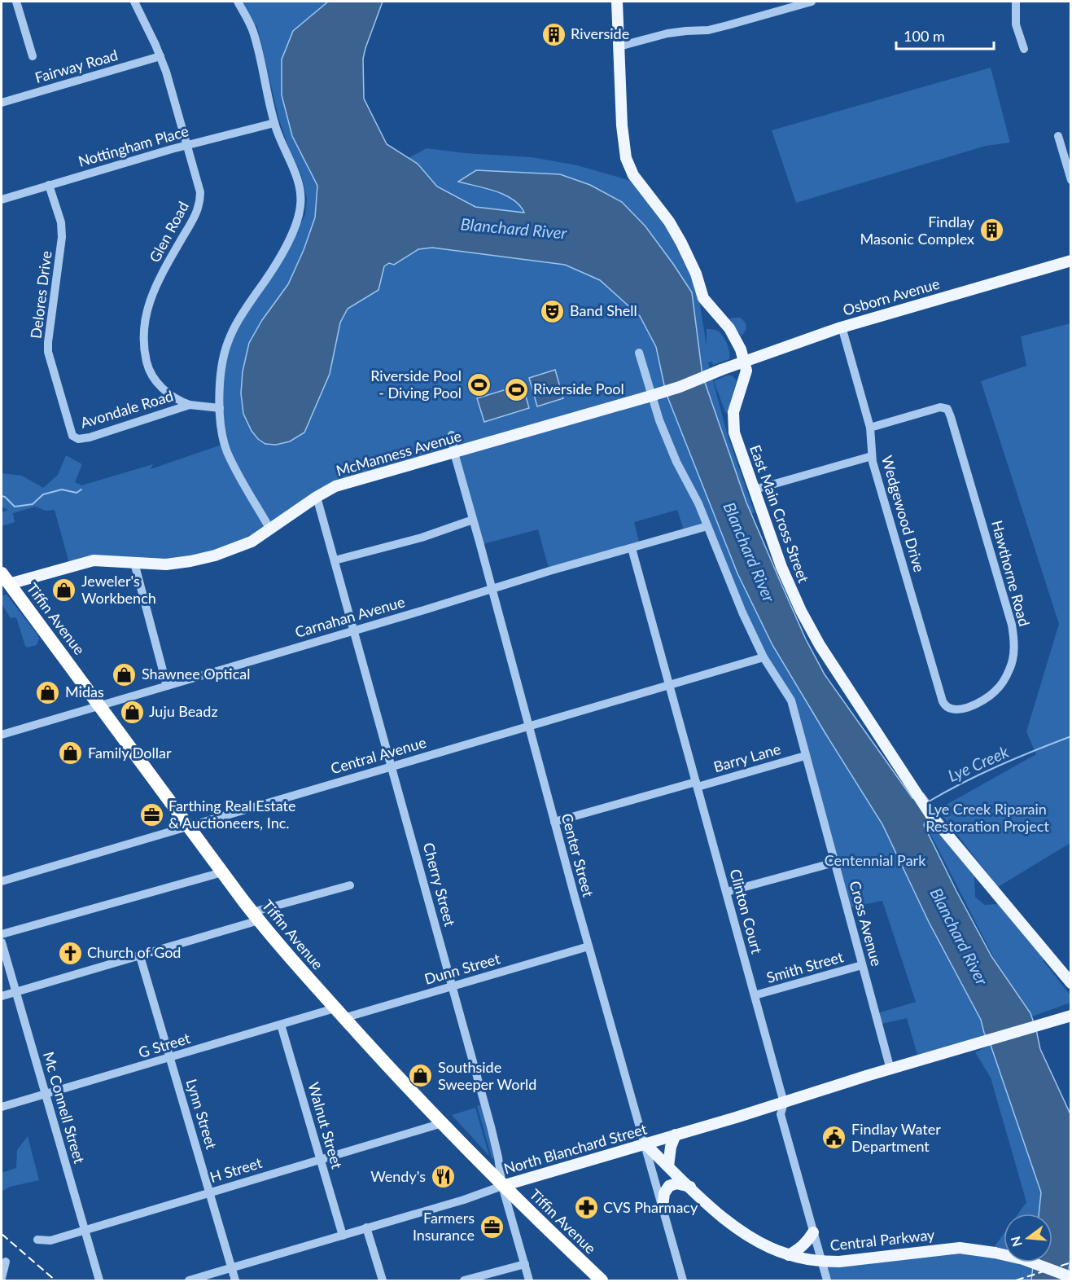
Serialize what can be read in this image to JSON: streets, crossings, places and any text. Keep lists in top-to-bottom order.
{
  "streets": {
    "highway": ["Tiffin Avenue"],
    "main road": [
      "Osborn Avenue",
      "McManness Avenue",
      "East Main Cross Street",
      "North Blanchard Street",
      "Central Parkway"
    ],
    "street": [
      "Fairway Road",
      "Nottingham Place",
      "Glen Road",
      "Delores Drive",
      "Avondale Road",
      "Wedgewood Drive",
      "Hawthorne Road",
      "Carnahan Avenue",
      "Central Avenue",
      "Barry Lane",
      "Center Street",
      "Cherry Street",
      "Clinton Court",
      "Cross Avenue",
      "Smith Street",
      "Dunn Street",
      "G Street",
      "Mc Connell Street",
      "Lynn Street",
      "Walnut Street",
      "H Street"
    ]
  },
  "crossings": [
    ["Fairway Road", "Glen Road"],
    ["Nottingham Place", "Glen Road"],
    ["Nottingham Place", "Delores Drive"],
    ["Glen Road", "Avondale Road"],
    ["Delores Drive", "Avondale Road"],
    ["Osborn Avenue", "McManness Avenue"],
    ["Osborn Avenue", "East Main Cross Street"],
    ["Osborn Avenue", "Wedgewood Drive"],
    ["McManness Avenue", "Tiffin Avenue"],
    ["McManness Avenue", "Center Street"],
    ["McManness Avenue", "Cherry Street"],
    ["Wedgewood Drive", "Hawthorne Road"],
    ["Carnahan Avenue", "Tiffin Avenue"],
    ["Carnahan Avenue", "Center Street"],
    ["Carnahan Avenue", "Cherry Street"],
    ["Carnahan Avenue", "Clinton Court"],
    ["Carnahan Avenue", "Cross Avenue"],
    ["Tiffin Avenue", "Central Avenue"],
    ["Tiffin Avenue", "Cherry Street"],
    ["Tiffin Avenue", "Dunn Street"],
    ["Tiffin Avenue", "G Street"],
    ["Tiffin Avenue", "North Blanchard Street"],
    ["Tiffin Avenue", "H Street"],
    ["Central Avenue", "Center Street"],
    ["Central Avenue", "Cherry Street"],
    ["Central Avenue", "Clinton Court"],
    ["Central Avenue", "Cross Avenue"],
    ["Barry Lane", "Center Street"],
    ["Barry Lane", "Clinton Court"],
    ["Barry Lane", "Cross Avenue"],
    ["Center Street", "Dunn Street"],
    ["Center Street", "North Blanchard Street"],
    ["Center Street", "Central Parkway"],
    ["Cherry Street", "Dunn Street"],
    ["Cherry Street", "North Blanchard Street"],
    ["Clinton Court", "Smith Street"],
    ["Clinton Court", "North Blanchard Street"],
    ["Clinton Court", "Central Parkway"],
    ["Cross Avenue", "Smith Street"],
    ["Cross Avenue", "North Blanchard Street"],
    ["Dunn Street", "G Street"],
    ["G Street", "Mc Connell Street"],
    ["G Street", "Lynn Street"],
    ["G Street", "Walnut Street"],
    ["Mc Connell Street", "H Street"],
    ["Lynn Street", "North Blanchard Street"],
    ["Lynn Street", "H Street"],
    ["Walnut Street", "North Blanchard Street"],
    ["Walnut Street", "H Street"],
    ["North Blanchard Street", "Central Parkway"]
  ],
  "water": ["Blanchard River", "Lye Creek"],
  "parks": ["Lye Creek Riparain Restoration Project", "Centennial Park"],
  "places": {
    "building": ["Riverside", "Findlay Masonic Complex"],
    "theatre": ["Band Shell"],
    "sports": ["Riverside Pool - Diving Pool", "Riverside Pool"],
    "shop": [
      "Jeweler's Workbench",
      "Shawnee Optical",
      "Midas",
      "Juju Beadz",
      "Family Dollar",
      "Southside Sweeper World"
    ],
    "office": ["Farthing Real Estate & Auctioneers, Inc.", "Farmers Insurance"],
    "church": ["Church of God"],
    "public building": ["Findlay Water Department"],
    "restaurant": ["Wendy's"],
    "pharmacy": ["CVS Pharmacy"]
  },
  "scale_bar": "100 m",
  "north": "left"
}
